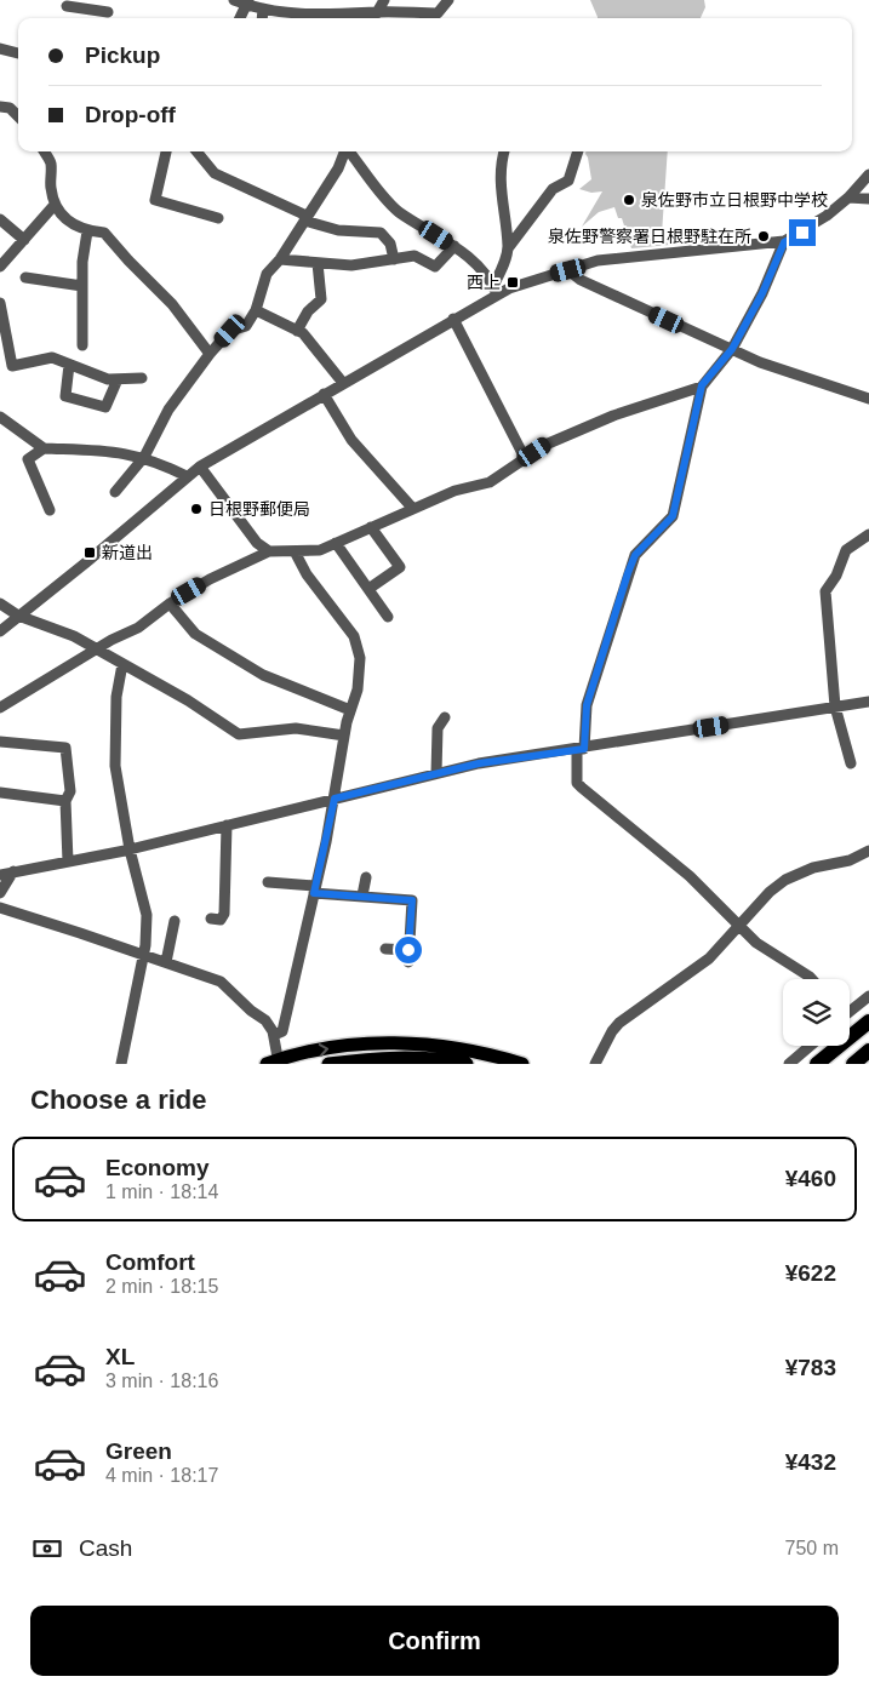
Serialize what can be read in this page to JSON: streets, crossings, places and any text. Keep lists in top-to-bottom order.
{
  "places": {
    "other": ["泉佐野市立日根野中学校", "泉佐野警察署日根野駐在所", "日根野郵便局"],
    "transit": ["西上", "新道出"]
  },
  "page": {
    "banner": ["Pickup", "Drop-off"],
    "heading": "Choose a ride",
    "list": [
      {
        "name": "Economy",
        "note": "1 min · 18:14",
        "value": "¥460"
      },
      {
        "name": "Comfort",
        "note": "2 min · 18:15",
        "value": "¥622"
      },
      {
        "name": "XL",
        "note": "3 min · 18:16",
        "value": "¥783"
      },
      {
        "name": "Green",
        "note": "4 min · 18:17",
        "value": "¥432"
      }
    ],
    "pay": ["Cash", "750 m"],
    "buttons": "Confirm"
  }
}
